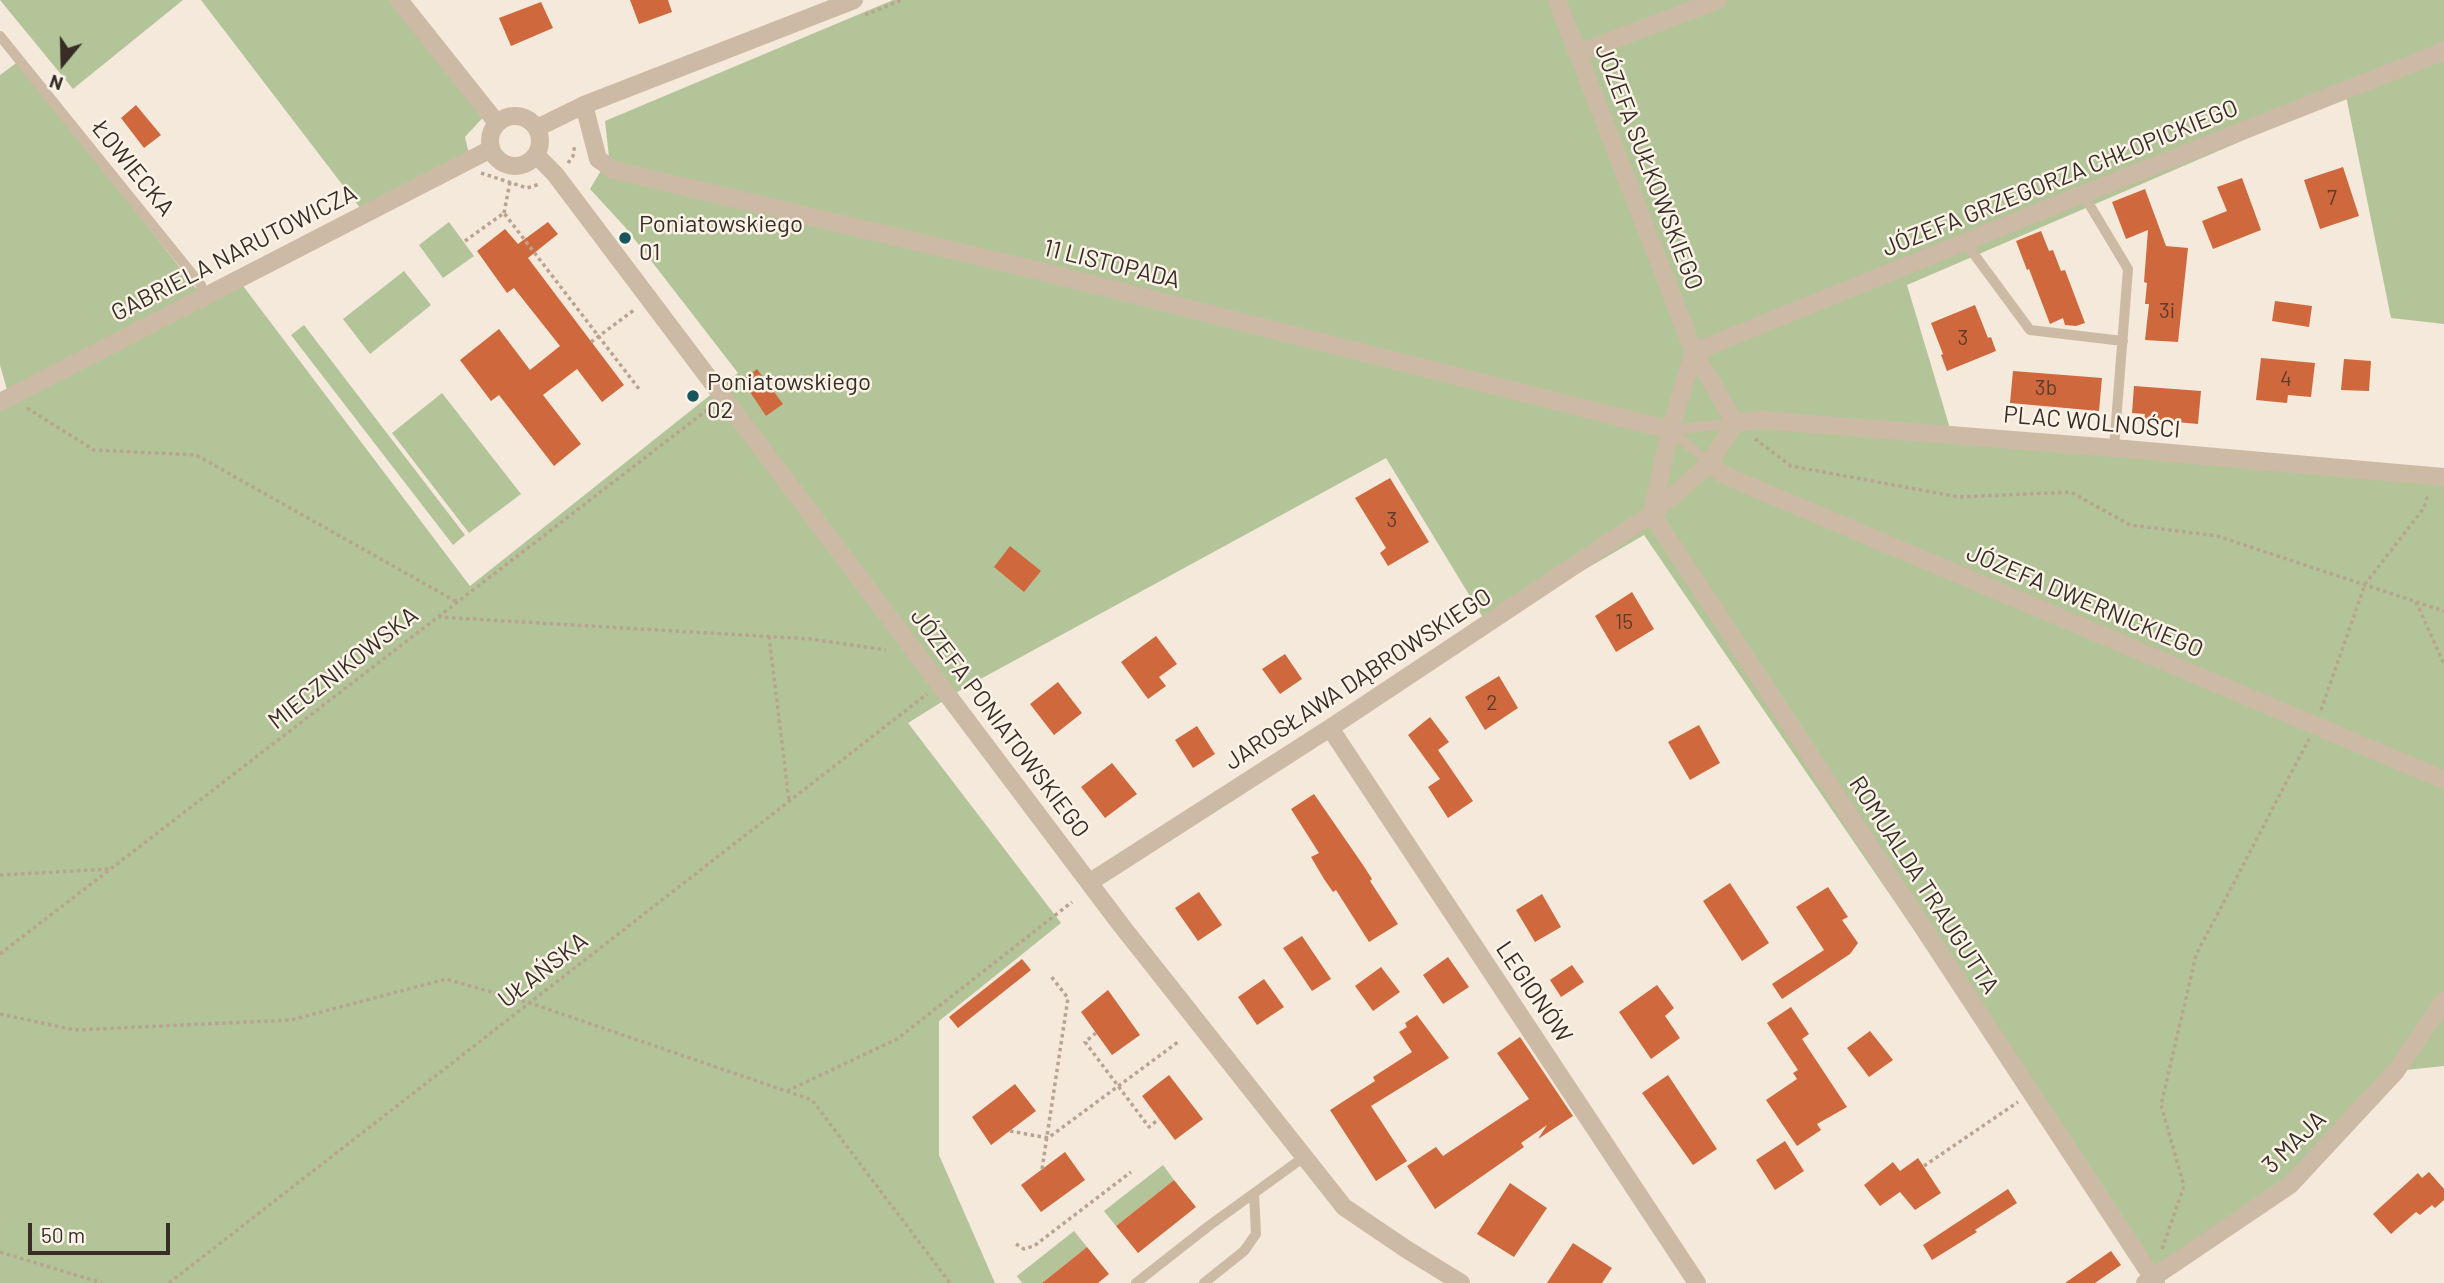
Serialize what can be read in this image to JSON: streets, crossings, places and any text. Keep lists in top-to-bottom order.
{
  "streets": {
    "street": [
      "JÓZEFA SUŁKOWSKIEGO",
      "JÓZEFA GRZEGORZA CHŁOPICKIEGO",
      "GABRIELA NARUTOWICZA",
      "11 LISTOPADA",
      "PLAC WOLNOŚCI",
      "JÓZEFA DWERNICKIEGO",
      "JAROSŁAWA DĄBROWSKIEGO",
      "JÓZEFA PONIATOWSKIEGO",
      "ROMUALDA TRAUGUTTA",
      "LEGIONÓW",
      "3 MAJA"
    ],
    "lane": ["ŁOWIECKA"],
    "path": ["MIECZNIKOWSKA", "UŁAŃSKA"]
  },
  "crossings": [
    ["JÓZEFA SUŁKOWSKIEGO", "JÓZEFA GRZEGORZA CHŁOPICKIEGO"],
    ["JÓZEFA SUŁKOWSKIEGO", "PLAC WOLNOŚCI"],
    ["ŁOWIECKA", "GABRIELA NARUTOWICZA"],
    ["GABRIELA NARUTOWICZA", "JÓZEFA PONIATOWSKIEGO"],
    ["JÓZEFA DWERNICKIEGO", "JAROSŁAWA DĄBROWSKIEGO"],
    ["JAROSŁAWA DĄBROWSKIEGO", "JÓZEFA PONIATOWSKIEGO"],
    ["JAROSŁAWA DĄBROWSKIEGO", "ROMUALDA TRAUGUTTA"],
    ["JAROSŁAWA DĄBROWSKIEGO", "LEGIONÓW"],
    ["JÓZEFA PONIATOWSKIEGO", "UŁAŃSKA"],
    ["ROMUALDA TRAUGUTTA", "3 MAJA"]
  ],
  "places": ["Poniatowskiego 01", "Poniatowskiego 02"],
  "house_numbers": [
    "7",
    "3i",
    "3",
    "4",
    "3b",
    "3",
    "15",
    "2"
  ],
  "scale_bar": "50 m",
  "north": "bottom"
}
